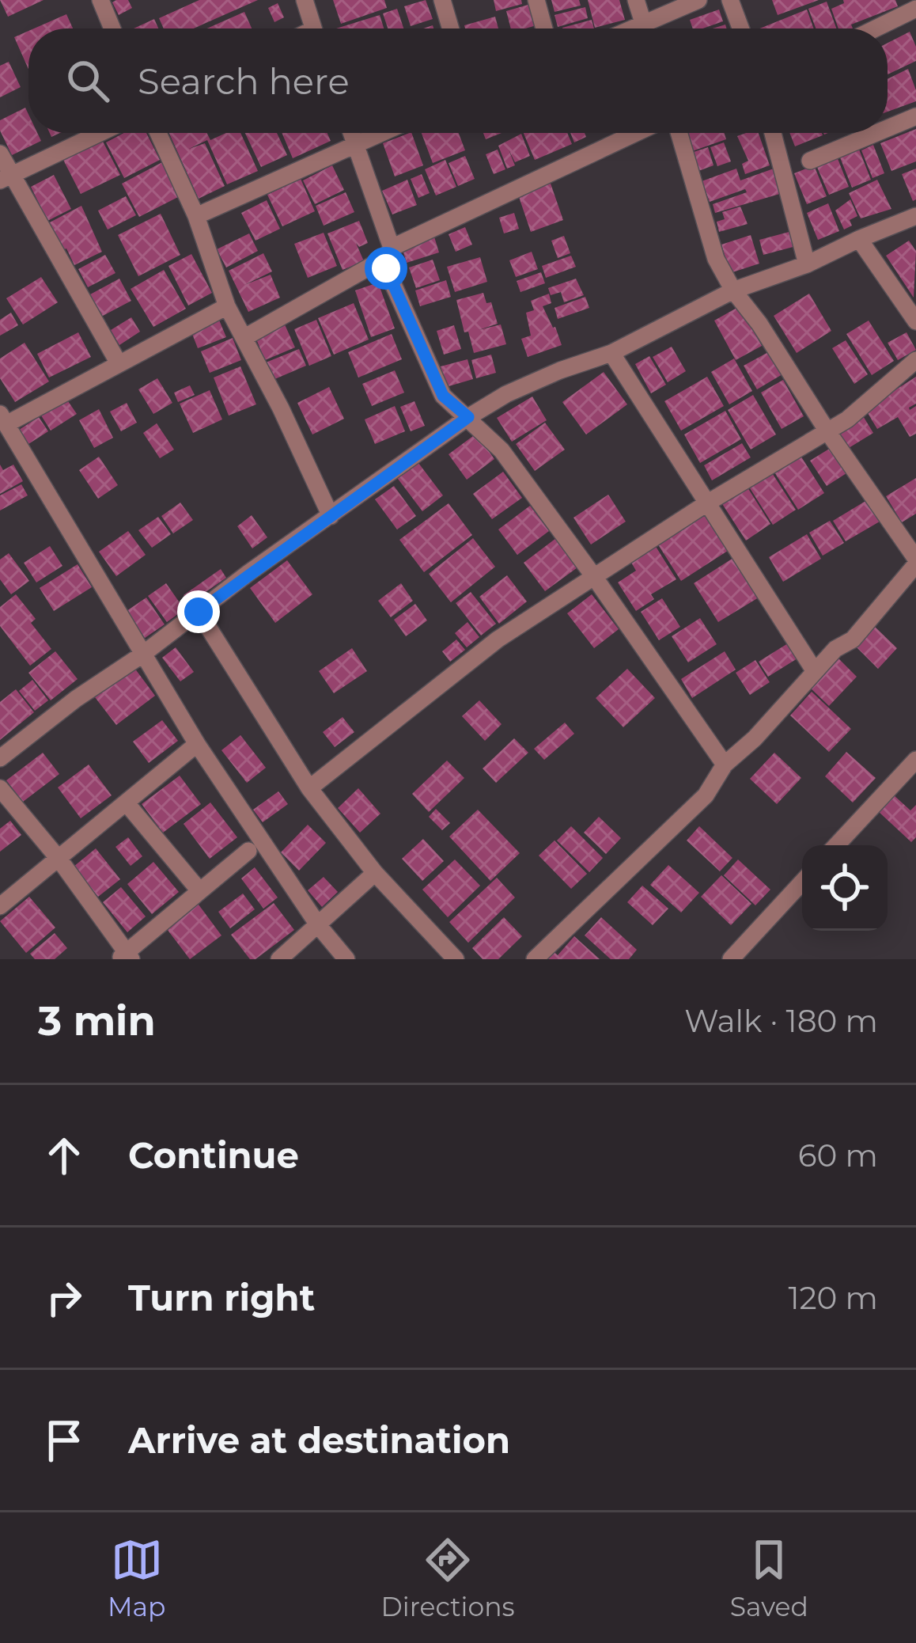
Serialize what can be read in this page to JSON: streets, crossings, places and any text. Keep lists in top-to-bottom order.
{
  "page": {
    "search": "Search here",
    "heading": ["3 min", "Walk · 180 m"],
    "list": [
      ["Continue", "60 m"],
      ["Turn right", "120 m"],
      "Arrive at destination"
    ],
    "nav": ["Map", "Directions", "Saved"]
  }
}
